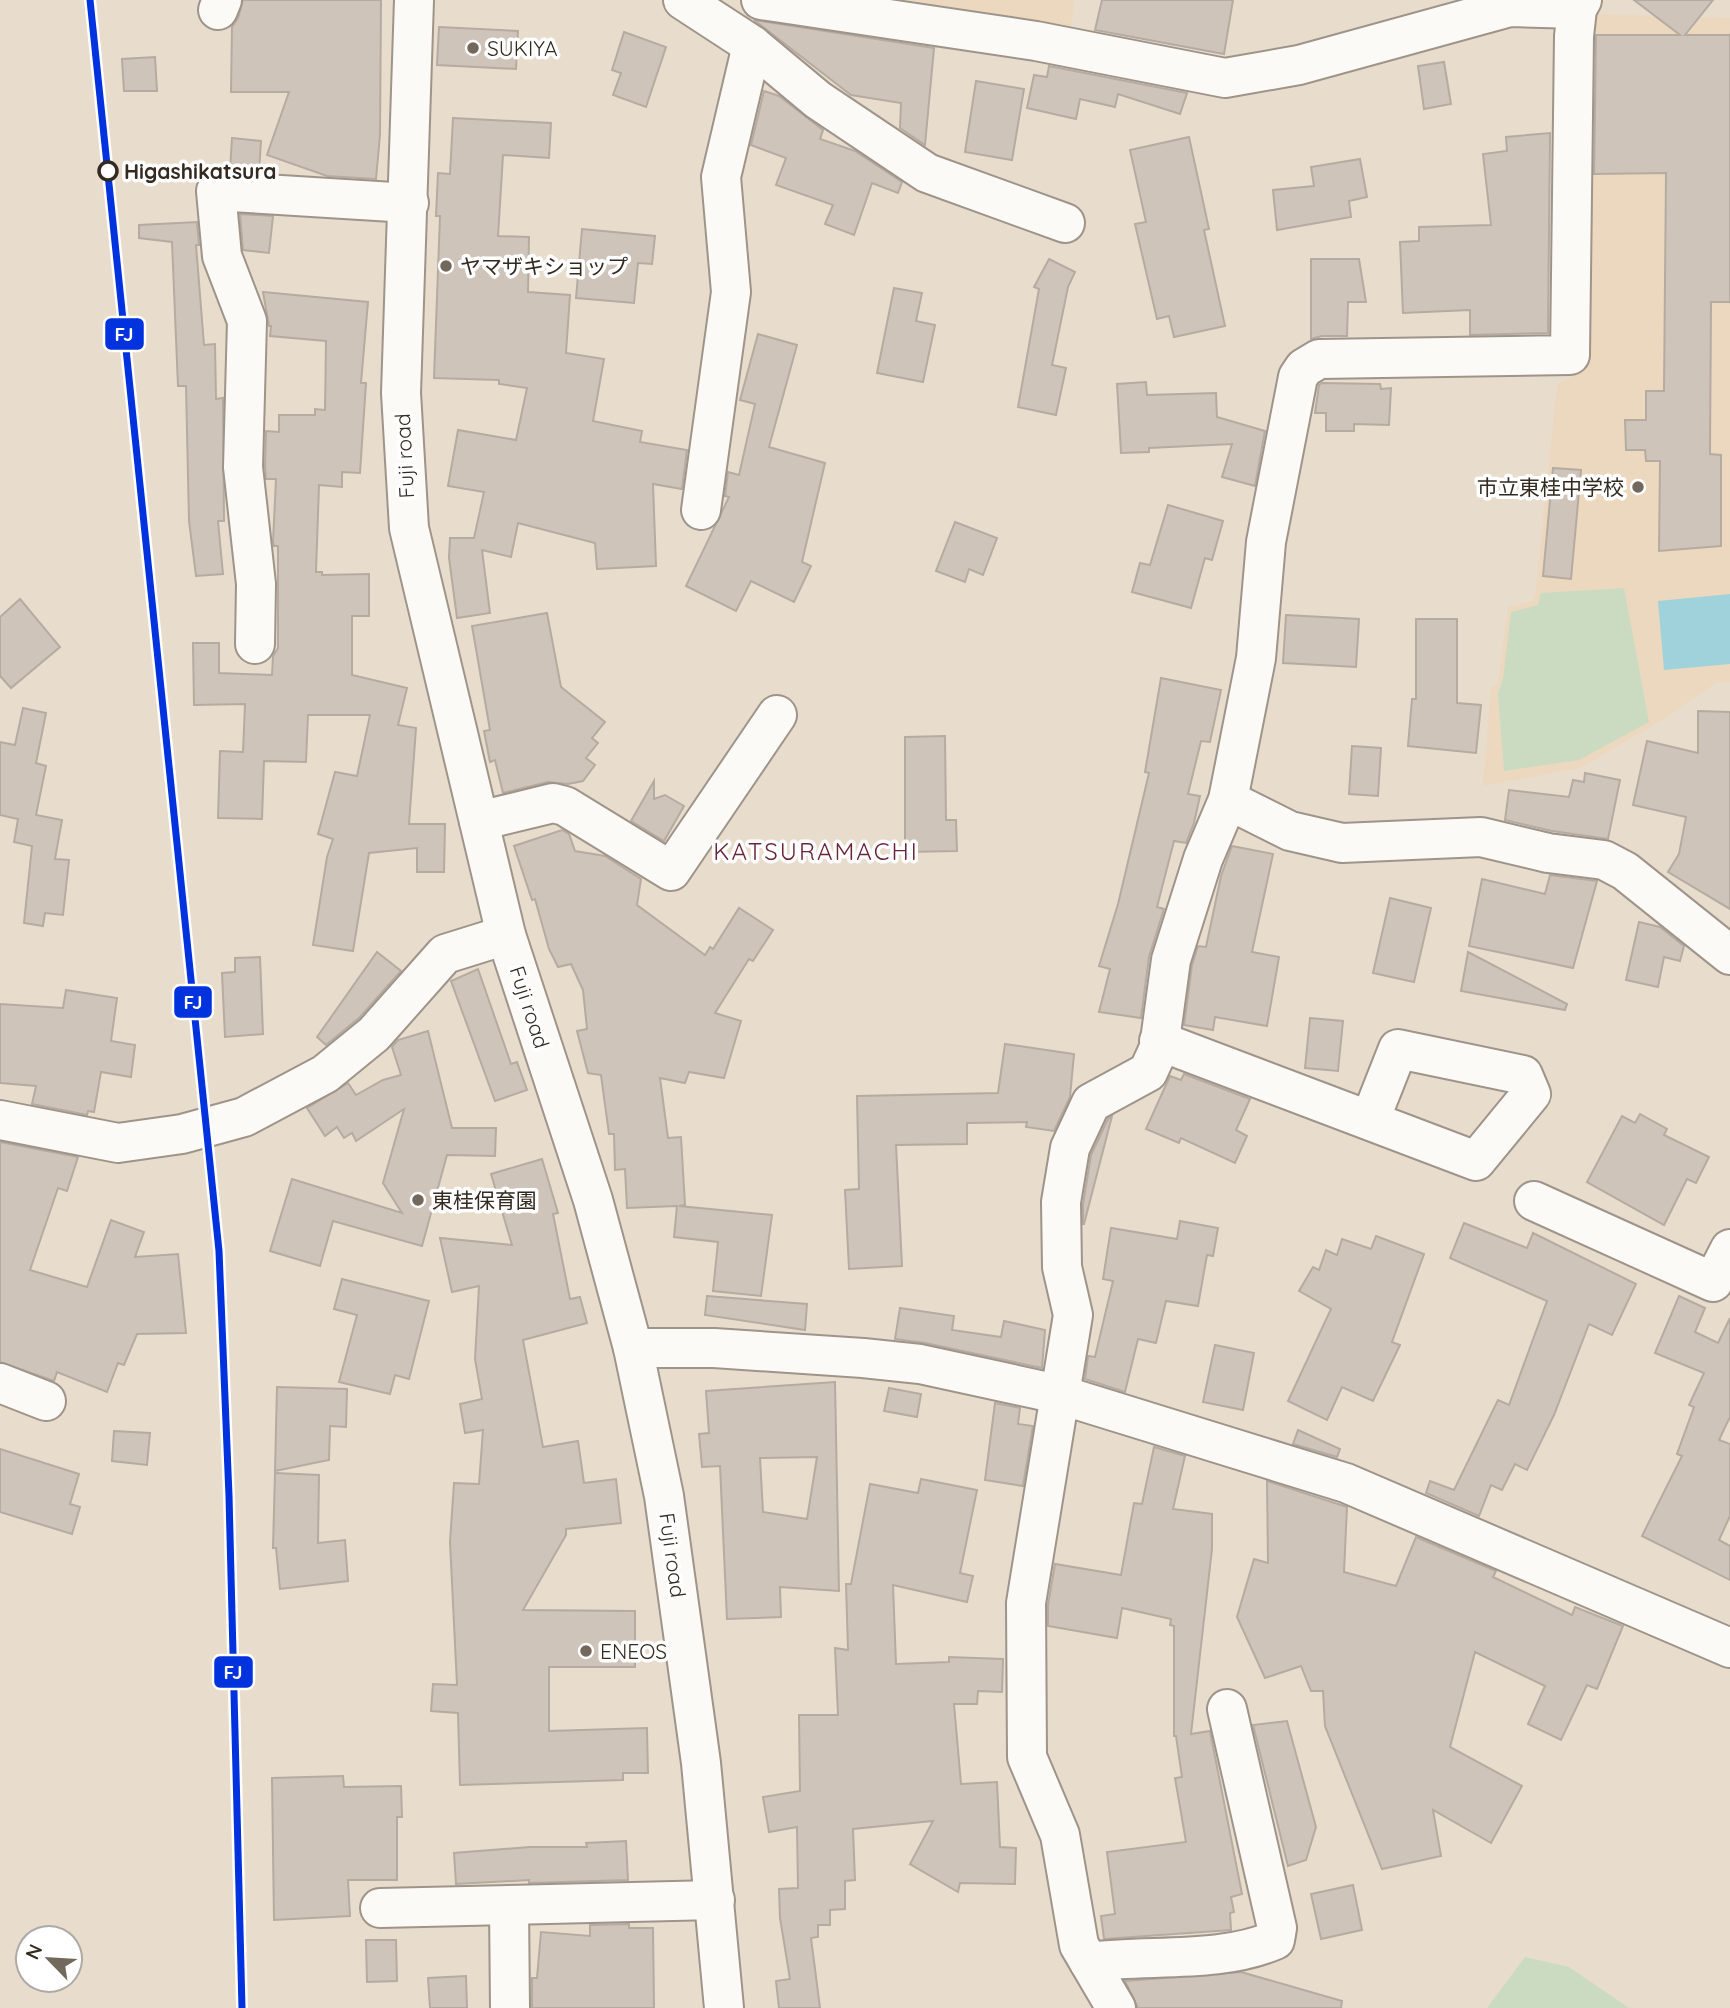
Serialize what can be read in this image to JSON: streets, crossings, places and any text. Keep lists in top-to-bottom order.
{
  "streets": {
    "main road": ["Fuji road"]
  },
  "districts": ["KATSURAMACHI"],
  "places": [
    "SUKIYA",
    "Higashikatsura",
    "ヤマザキショップ",
    "市立東桂中学校",
    "東桂保育園",
    "ENEOS"
  ],
  "lines": ["transit line FJ"],
  "north": "top left"
}
